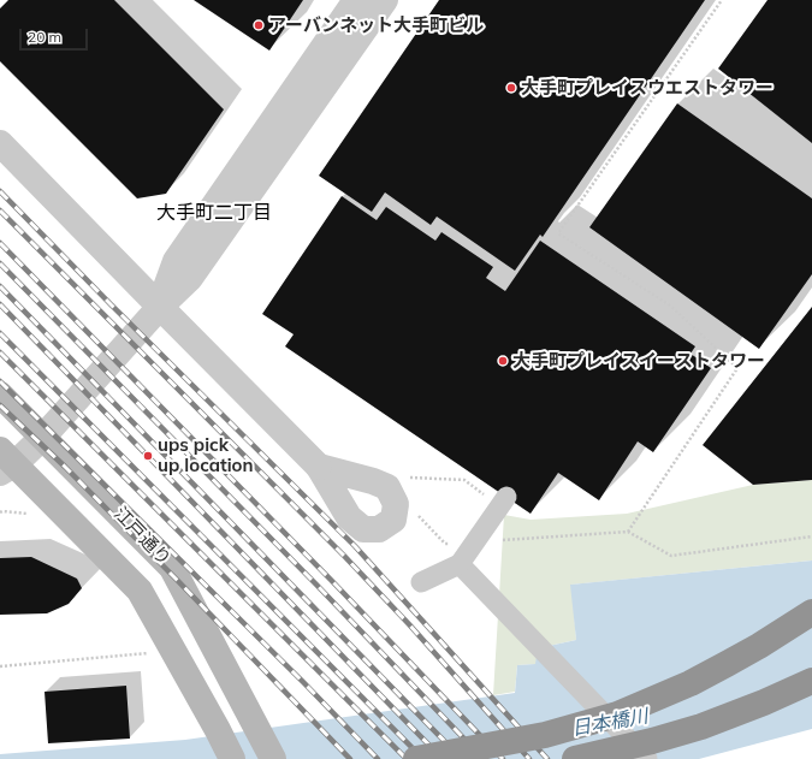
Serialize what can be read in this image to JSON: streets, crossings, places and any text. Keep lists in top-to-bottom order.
{
  "streets": {
    "main road": ["江戸通り"]
  },
  "districts": ["大手町二丁目"],
  "water": ["日本橋川"],
  "places": [
    "アーバンネット大手町ビル",
    "大手町プレイスウエストタワー",
    "大手町プレイスイーストタワー",
    "ups pick up location"
  ],
  "scale_bar": "20 m"
}
